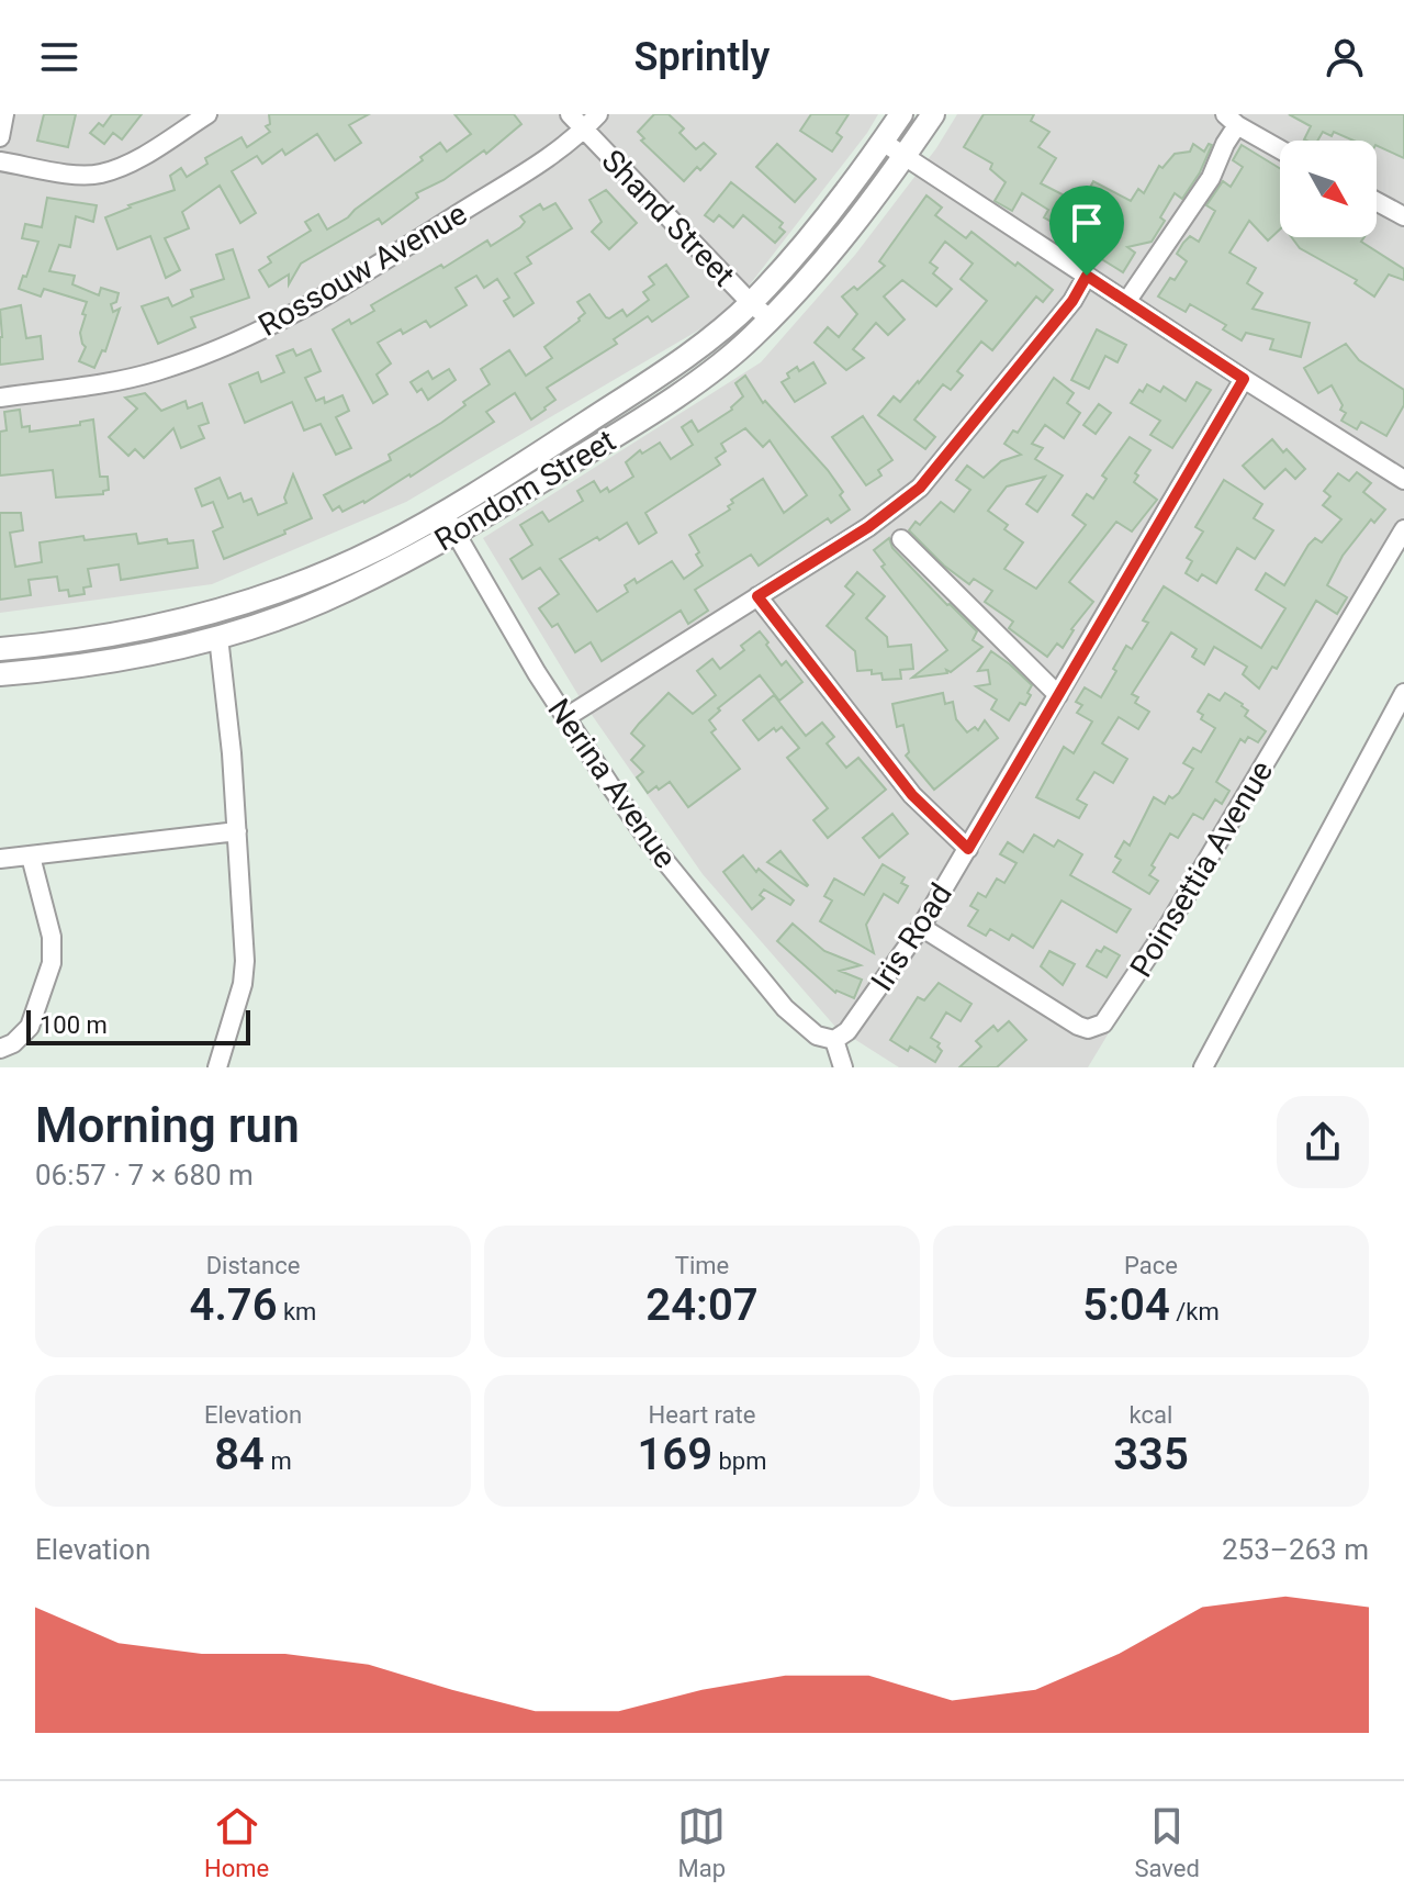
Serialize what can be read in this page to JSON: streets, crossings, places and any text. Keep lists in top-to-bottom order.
{
  "streets": {
    "street": [
      "Shand Street",
      "Rossouw Avenue",
      "Rondom Street",
      "Nerina Avenue",
      "Poinsettia Avenue",
      "Iris Road"
    ]
  },
  "crossings": [
    ["Shand Street", "Rossouw Avenue"],
    ["Shand Street", "Rondom Street"],
    ["Rondom Street", "Nerina Avenue"],
    ["Nerina Avenue", "Iris Road"],
    ["Poinsettia Avenue", "Iris Road"]
  ],
  "scale_bar": "100 m",
  "north": "bottom right",
  "page": {
    "header": "Sprintly",
    "scale": "100 m",
    "heading": ["Morning run", "06:57 · 7 × 680 m"],
    "stats": [
      ["Distance", "4.76 km"],
      ["Time", "24:07"],
      ["Pace", "5:04 /km"],
      ["Elevation", "84 m"],
      ["Heart rate", "169 bpm"],
      ["kcal", "335"]
    ],
    "chart": ["Elevation", "253–263 m"],
    "tabs": ["Home", "Map", "Saved"]
  }
}
